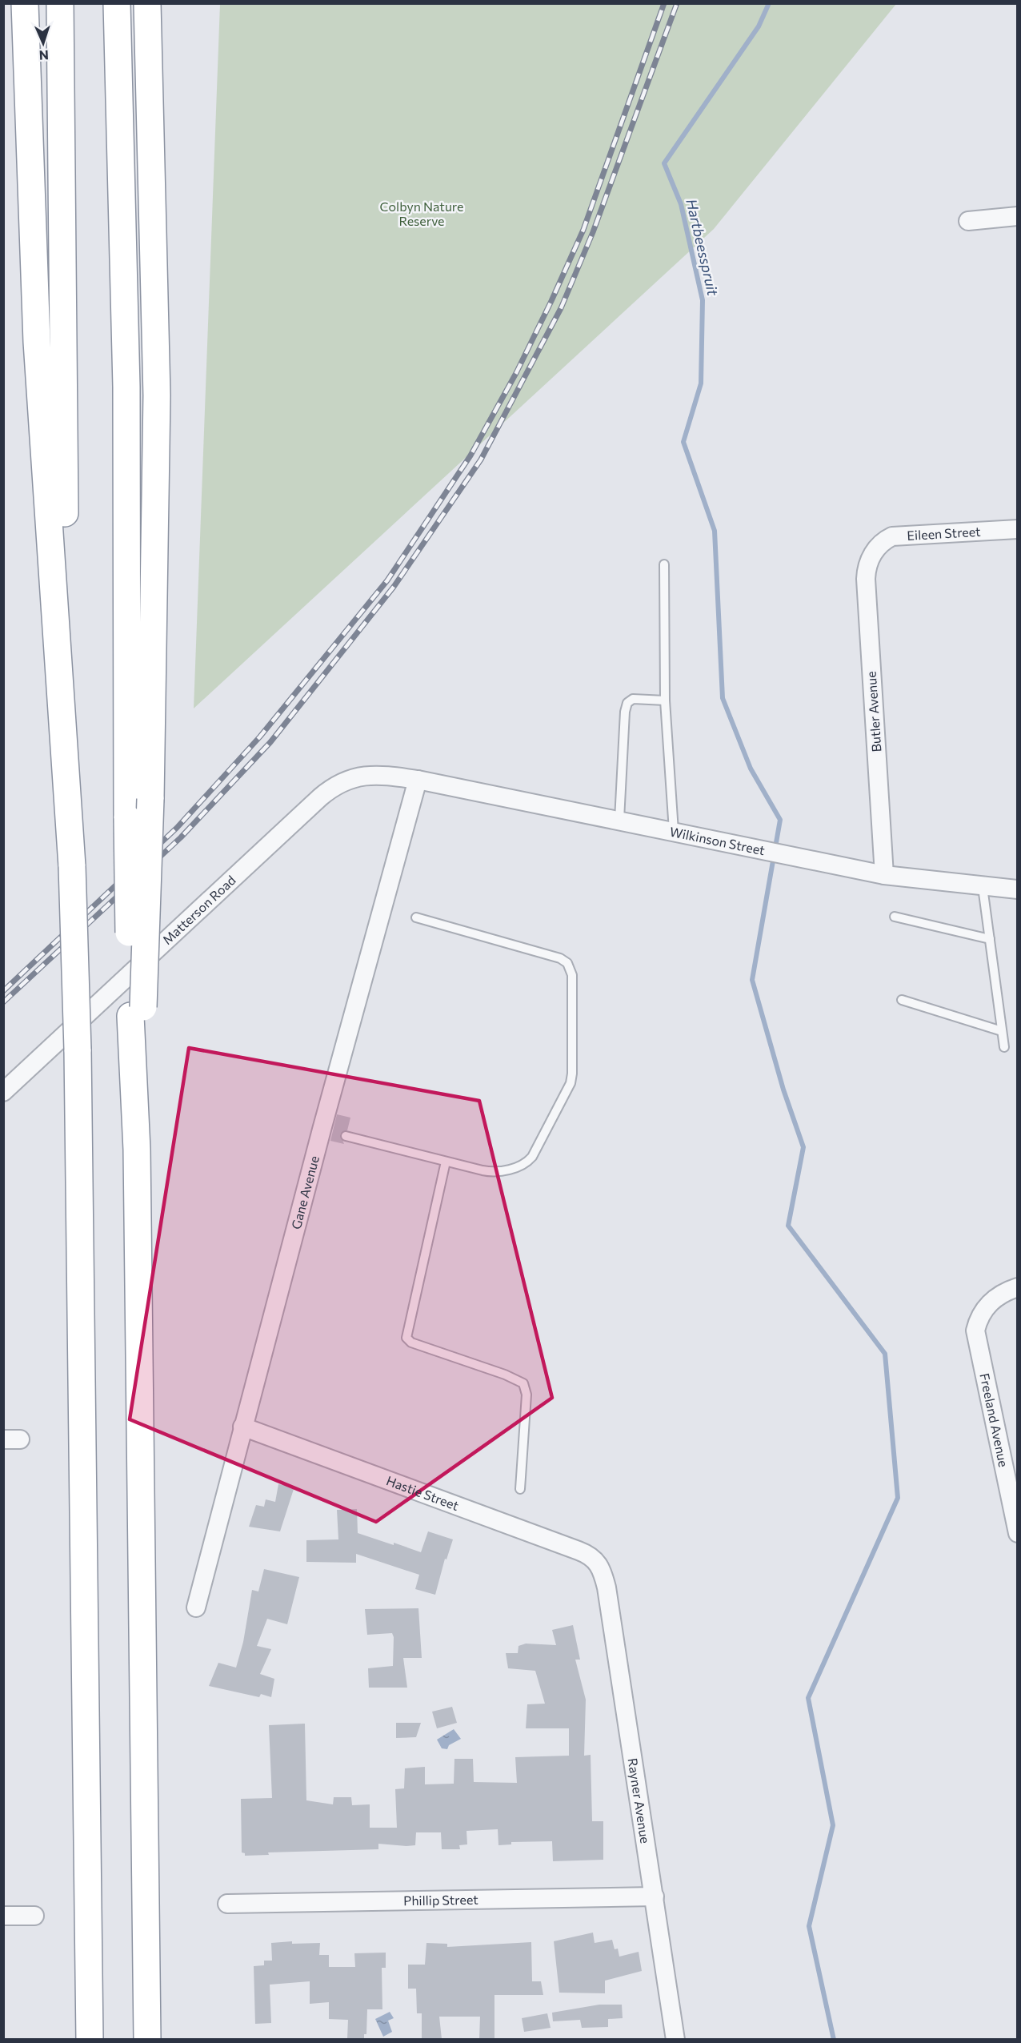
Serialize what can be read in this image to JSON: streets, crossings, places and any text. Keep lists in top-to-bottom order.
{
  "streets": {
    "street": [
      "Eileen Street",
      "Butler Avenue",
      "Wilkinson Street",
      "Matterson Road",
      "Gane Avenue",
      "Freeland Avenue",
      "Hastie Street",
      "Rayner Avenue",
      "Phillip Street"
    ]
  },
  "crossings": [
    ["Eileen Street", "Butler Avenue"],
    ["Butler Avenue", "Wilkinson Street"],
    ["Wilkinson Street", "Matterson Road"],
    ["Wilkinson Street", "Gane Avenue"],
    ["Matterson Road", "Gane Avenue"],
    ["Gane Avenue", "Hastie Street"],
    ["Hastie Street", "Rayner Avenue"],
    ["Rayner Avenue", "Phillip Street"]
  ],
  "water": ["Hartbeesspruit"],
  "parks": ["Colbyn Nature Reserve"],
  "north": "bottom"
}
